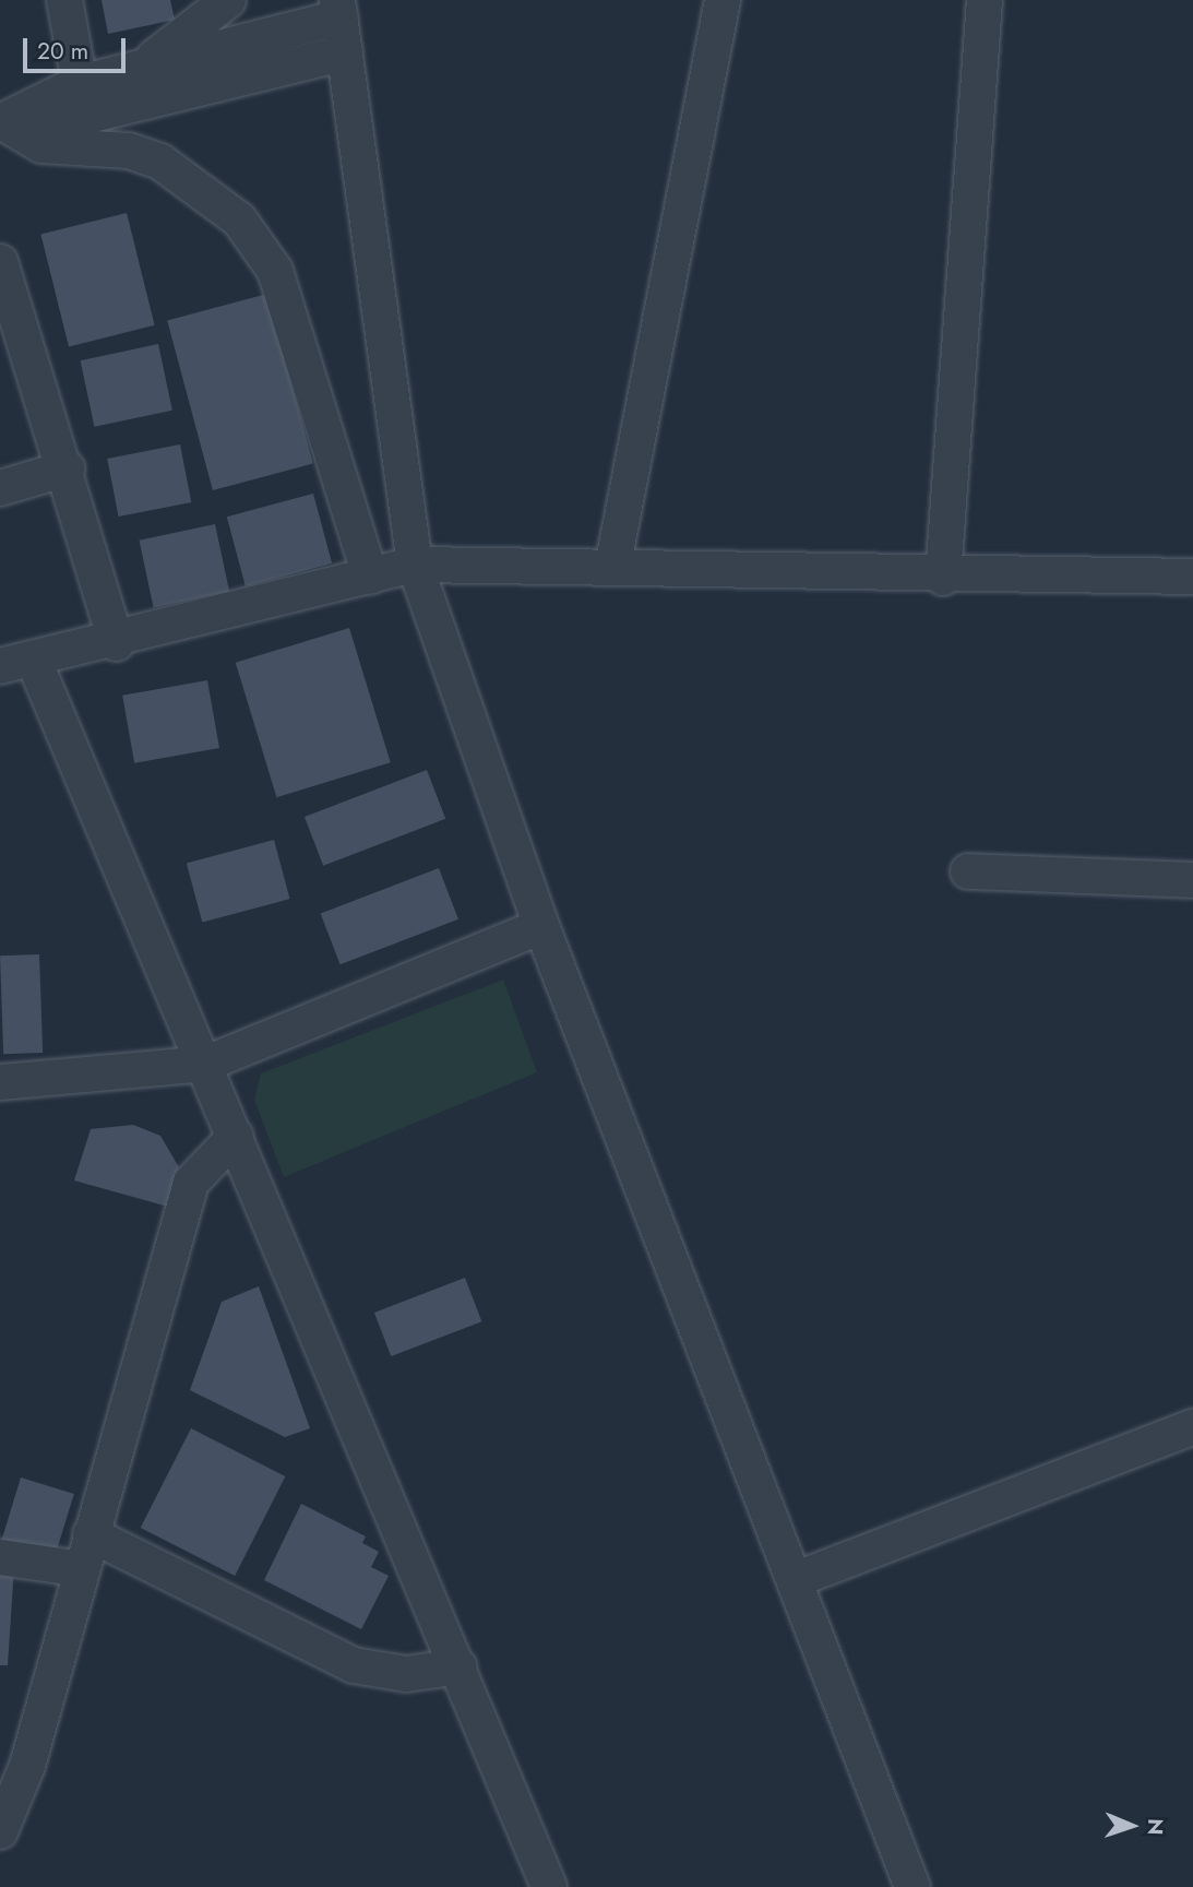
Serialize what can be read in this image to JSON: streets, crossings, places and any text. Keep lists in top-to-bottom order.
{
  "scale_bar": "20 m",
  "north": "right"
}
